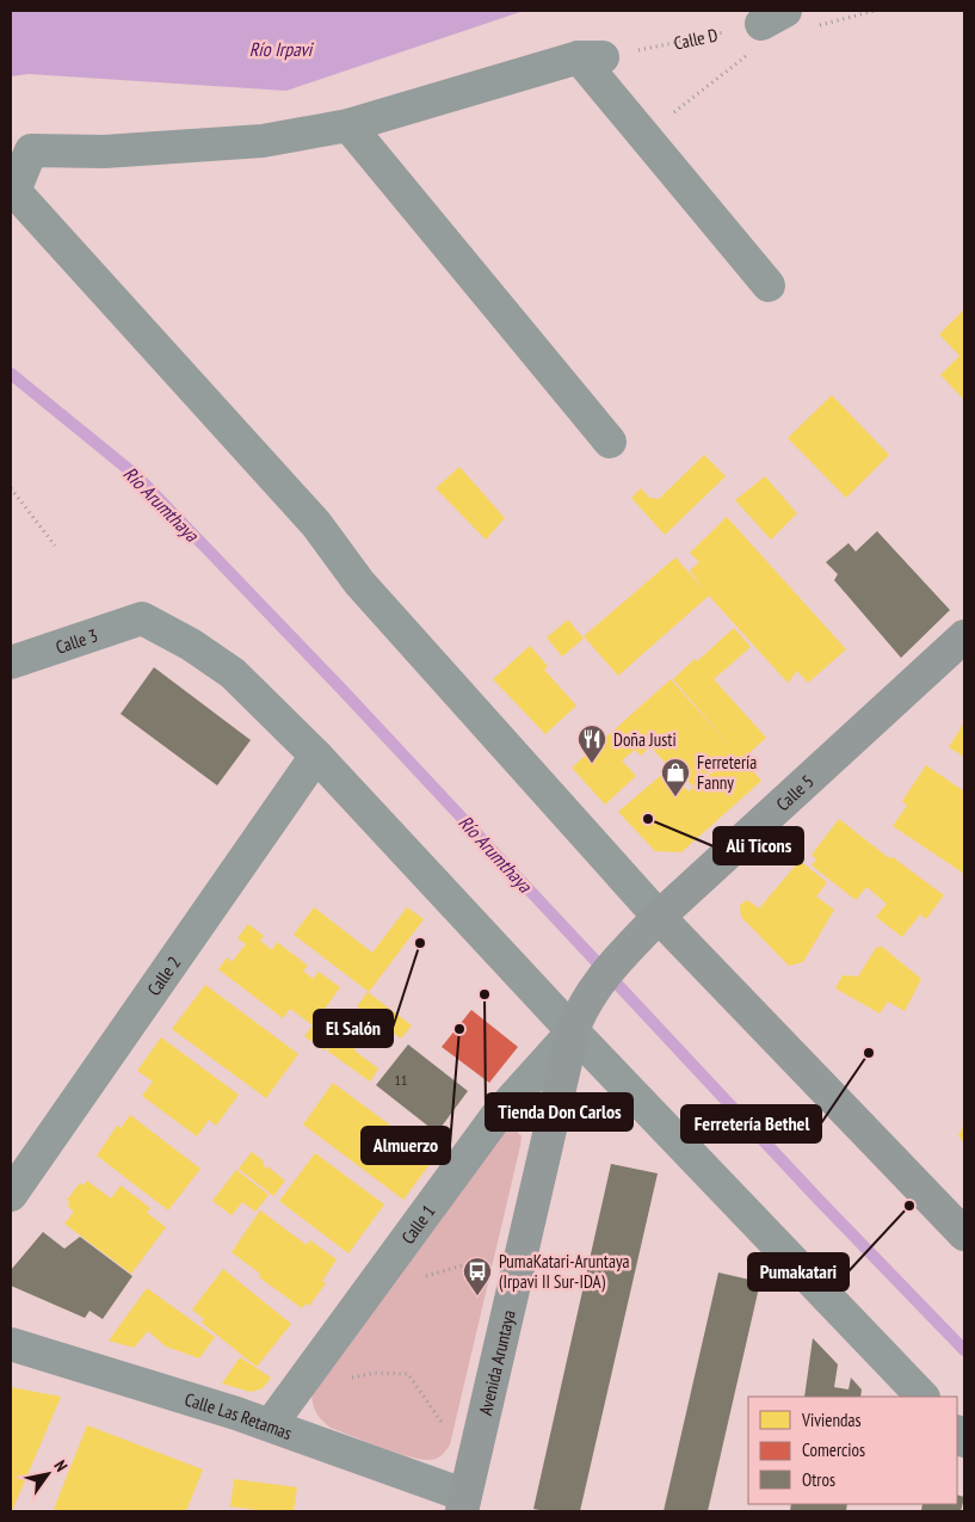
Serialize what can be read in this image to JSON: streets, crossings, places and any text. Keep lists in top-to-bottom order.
{
  "streets": {
    "main road": ["Calle 5", "Avenida Aruntaya"],
    "street": [
      "Calle 3",
      "Calle 2",
      "Calle 1",
      "Calle Las Retamas"
    ],
    "path": ["Calle D"]
  },
  "crossings": [
    ["Calle 3", "Calle 2"],
    ["Calle 5", "Avenida Aruntaya"],
    ["Calle 1", "Avenida Aruntaya"],
    ["Calle 1", "Calle Las Retamas"],
    ["Avenida Aruntaya", "Calle Las Retamas"]
  ],
  "water": ["Río Irpavi", "Río Arumthaya"],
  "places": {
    "restaurant": ["Doña Justi"],
    "shop": ["Ferretería Fanny"],
    "other": [
      "Ali Ticons",
      "El Salón",
      "Tienda Don Carlos",
      "Almuerzo",
      "Ferretería Bethel",
      "Pumakatari"
    ],
    "bus stop": ["PumaKatari-Aruntaya (Irpavi II Sur-IDA)"]
  },
  "house_numbers": ["11"],
  "legend": ["Viviendas", "Comercios", "Otros"],
  "north": "top right"
}
